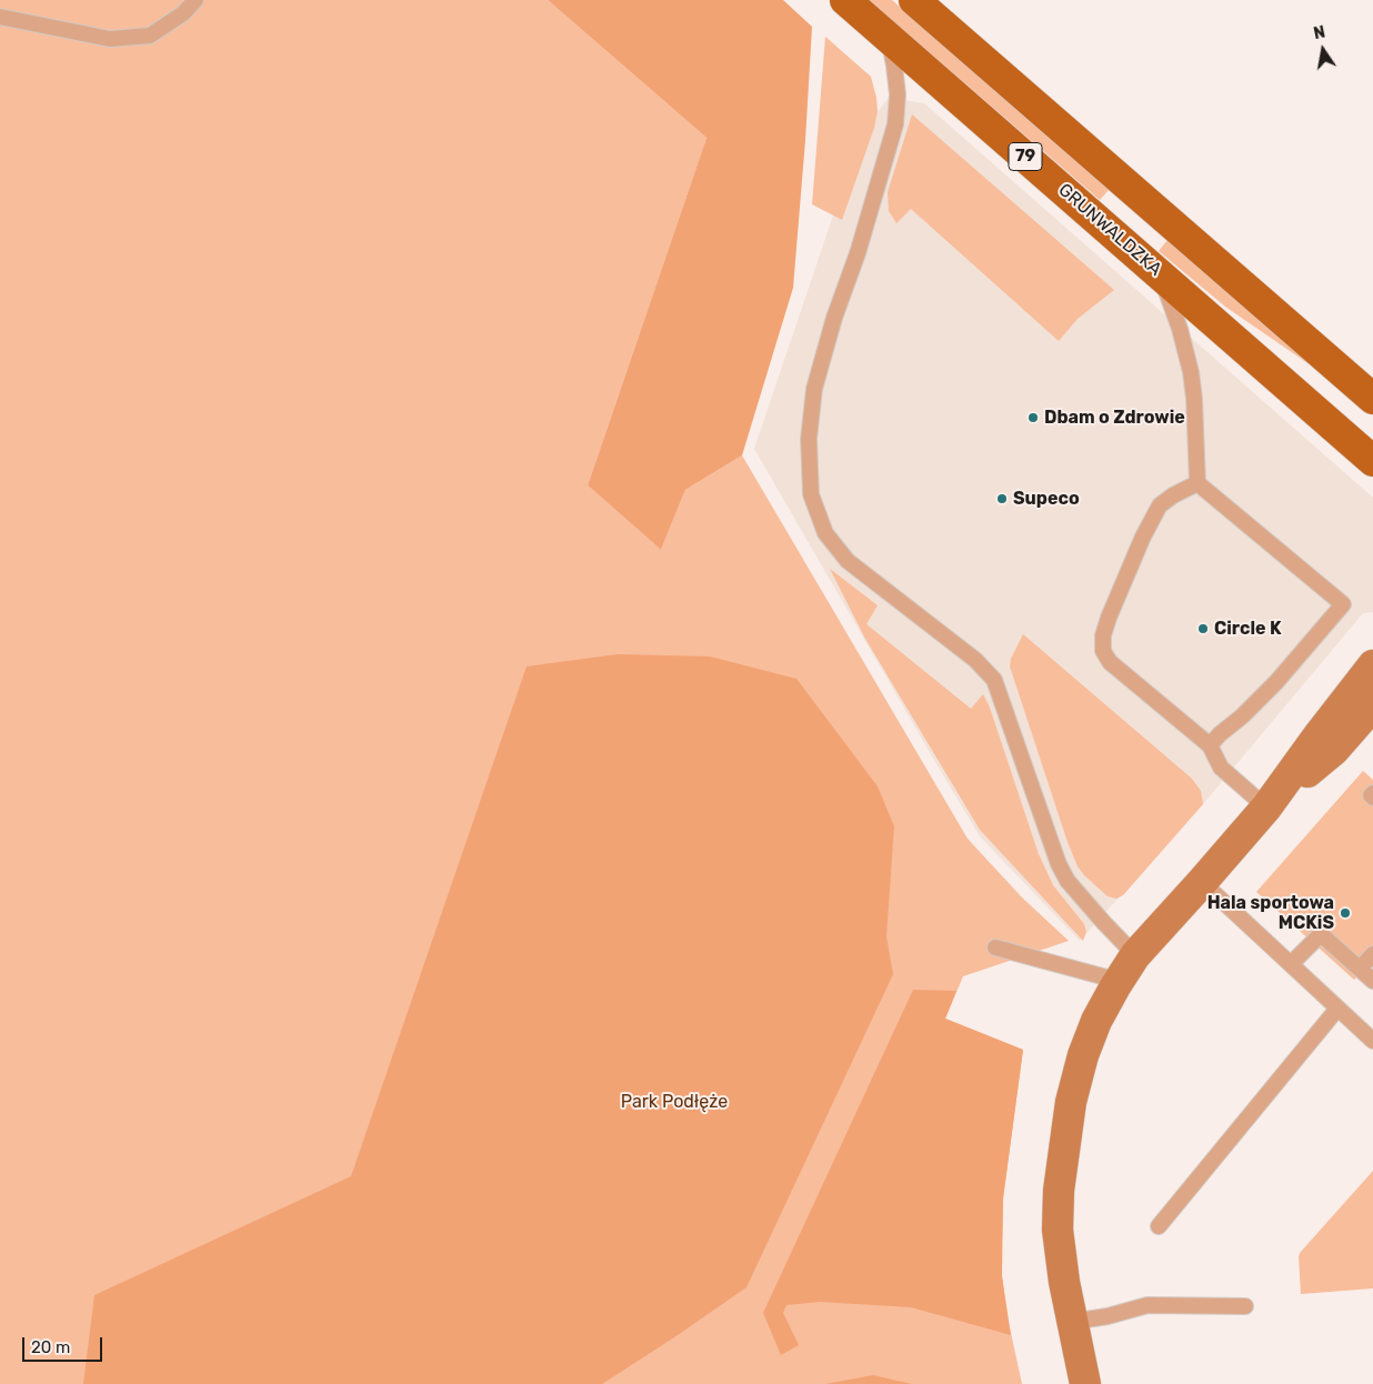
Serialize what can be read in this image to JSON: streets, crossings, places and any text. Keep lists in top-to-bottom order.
{
  "streets": {
    "main road": ["79", "GRUNWALDZKA"]
  },
  "parks": ["Park Podłęże"],
  "places": [
    "Dbam o Zdrowie",
    "Supeco",
    "Circle K",
    "Hala sportowa MCKiS"
  ],
  "scale_bar": "20 m",
  "north": "top"
}
